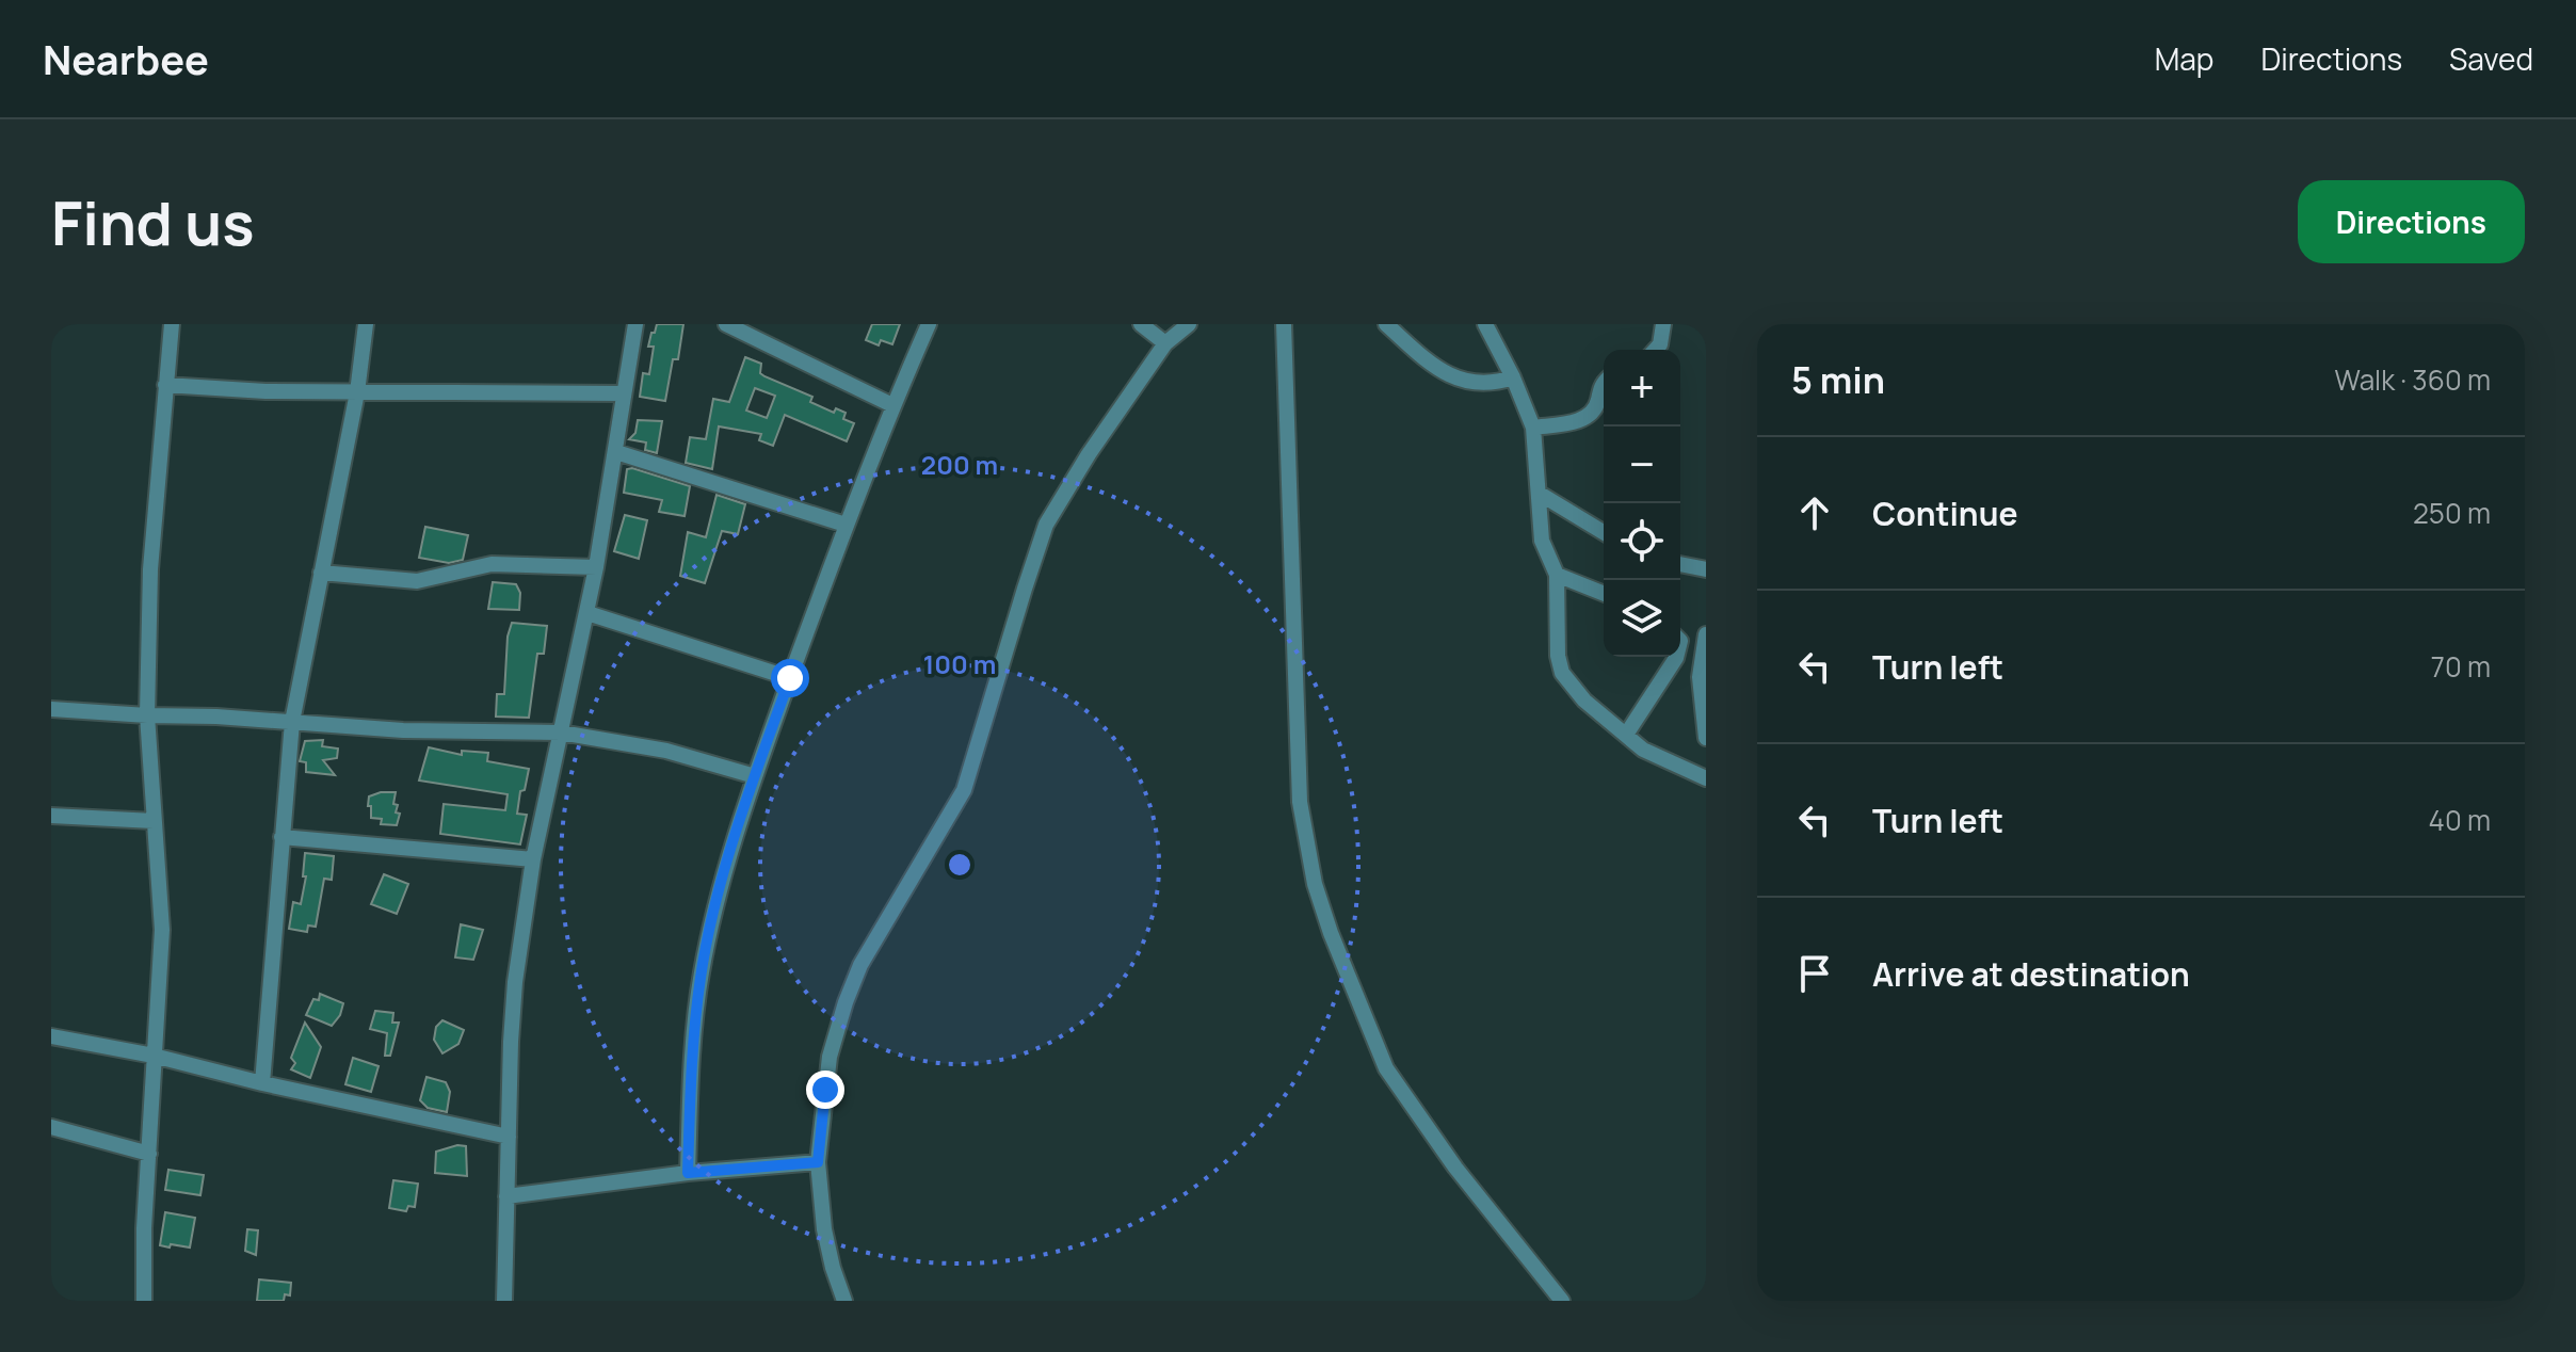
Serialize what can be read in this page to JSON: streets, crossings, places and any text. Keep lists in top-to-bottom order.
{
  "page": {
    "header": "Nearbee",
    "nav": ["Map", "Directions", "Saved"],
    "buttons": "Directions",
    "title": "Find us",
    "heading": ["5 min", "Walk · 360 m"],
    "map_buttons": ["+", "−"],
    "list": [
      ["Continue", "250 m"],
      ["Turn left", "70 m"],
      ["Turn left", "40 m"],
      "Arrive at destination"
    ]
  },
  "rings": ["200 m", "100 m"]
}
